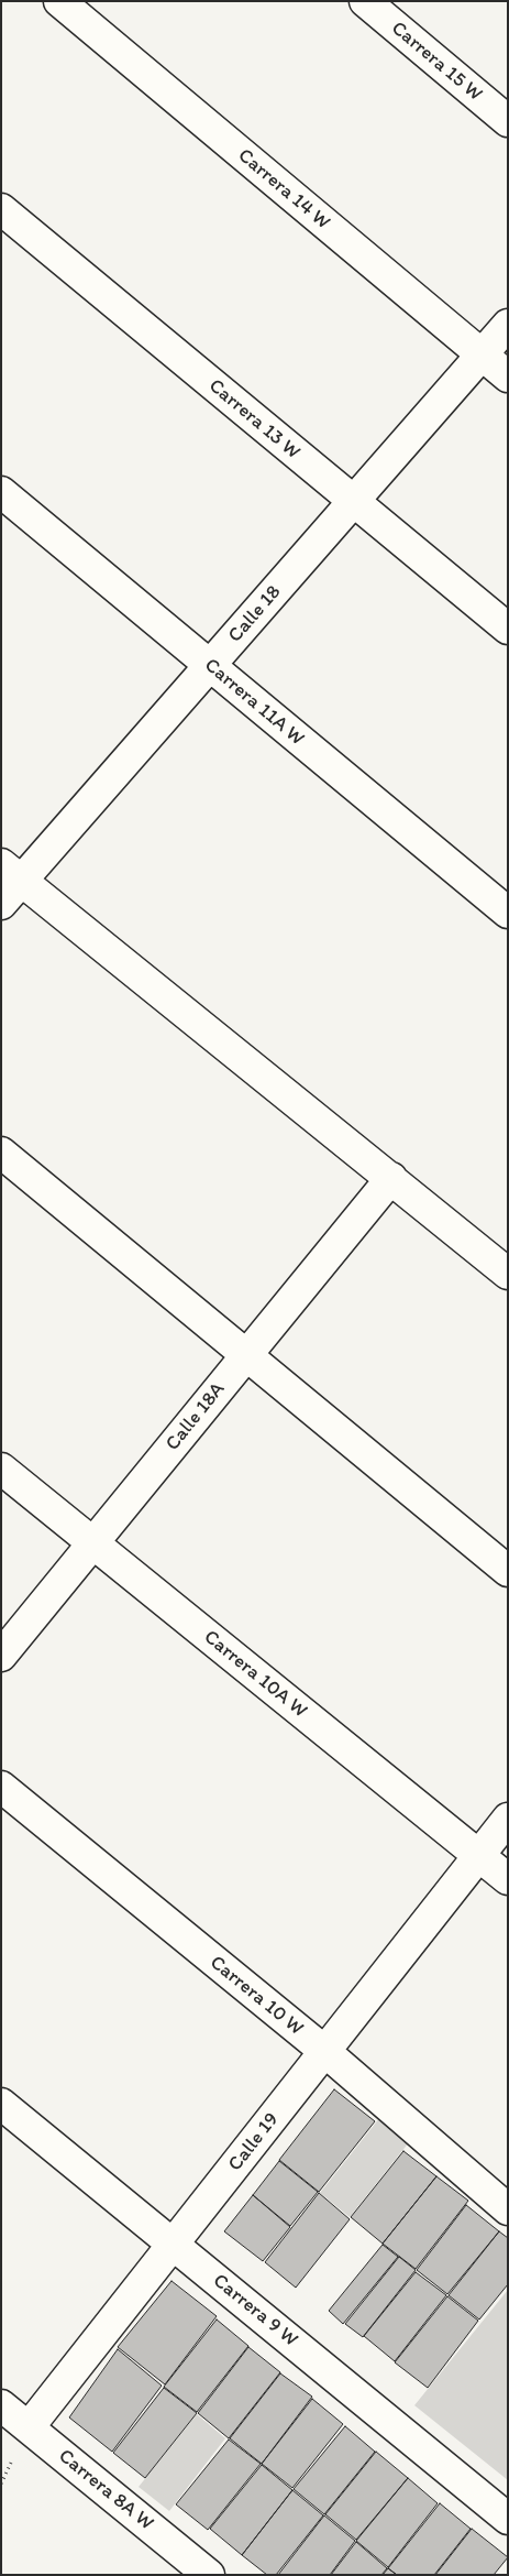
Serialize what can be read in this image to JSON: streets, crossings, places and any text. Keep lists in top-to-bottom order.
{
  "streets": {
    "street": [
      "Carrera 15 W",
      "Carrera 14 W",
      "Carrera 13 W",
      "Calle 18",
      "Carrera 11A W",
      "Calle 18A",
      "Carrera 10A W",
      "Carrera 10 W",
      "Calle 19",
      "Carrera 9 W",
      "Carrera 8A W"
    ]
  },
  "crossings": [
    ["Carrera 14 W", "Calle 18"],
    ["Carrera 13 W", "Calle 18"],
    ["Calle 18", "Carrera 11A W"],
    ["Calle 18A", "Carrera 10A W"],
    ["Carrera 10A W", "Calle 19"],
    ["Carrera 10 W", "Calle 19"],
    ["Calle 19", "Carrera 9 W"],
    ["Calle 19", "Carrera 8A W"]
  ]
}
